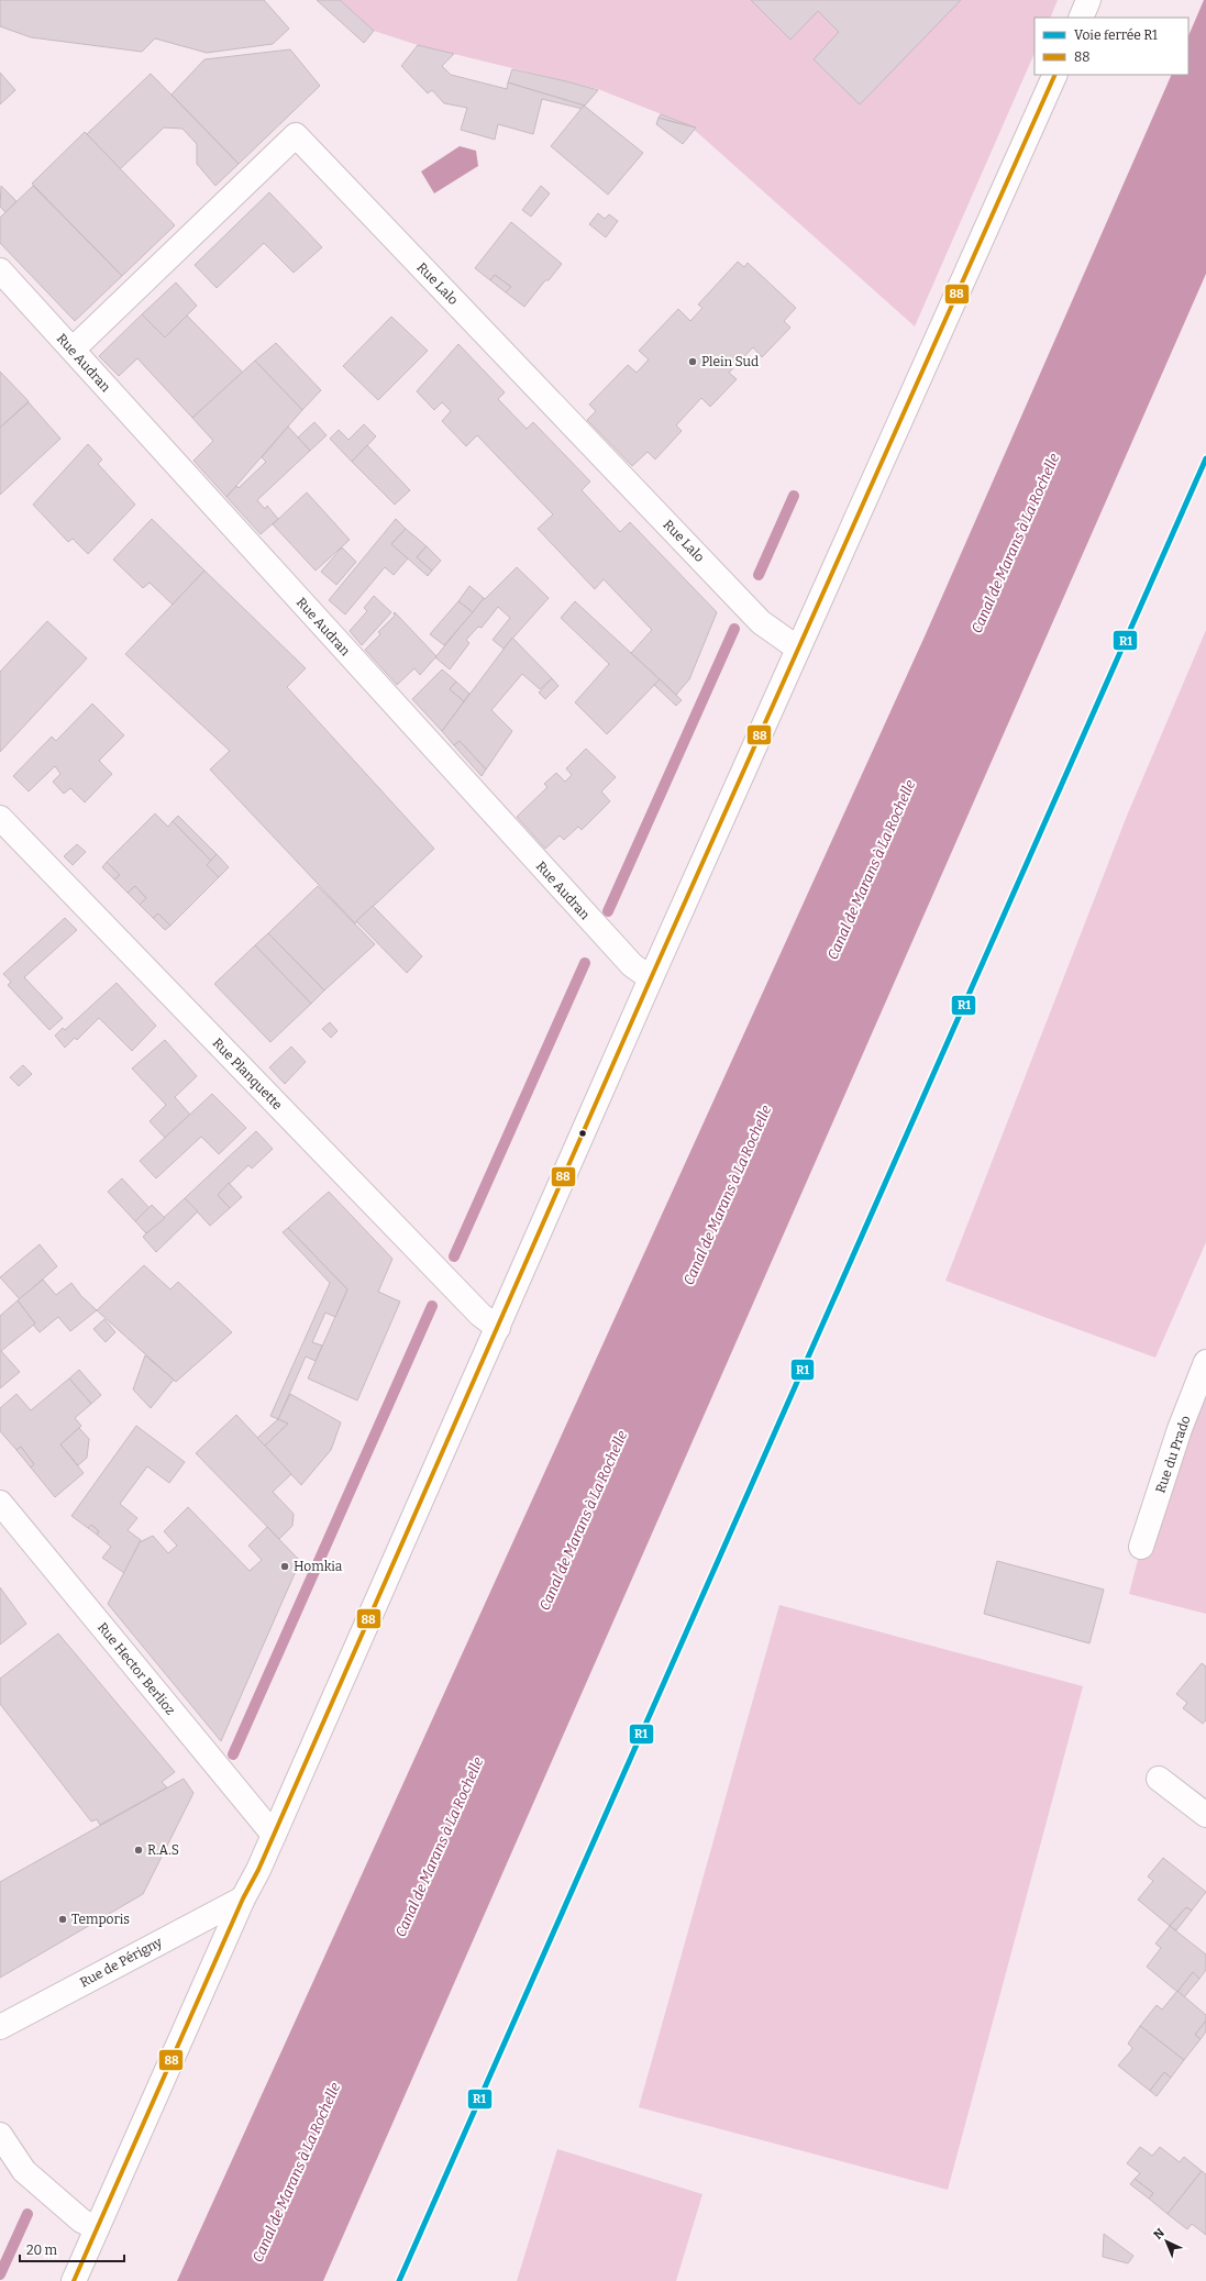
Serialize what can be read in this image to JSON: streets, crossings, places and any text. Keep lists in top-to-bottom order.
{
  "streets": {
    "street": [
      "Rue Lalo",
      "Rue Audran",
      "Rue Planquette",
      "Rue du Prado",
      "Rue Hector Berlioz",
      "Rue de Périgny"
    ]
  },
  "crossings": [
    ["Rue Lalo", "Rue Audran"]
  ],
  "water": ["Canal de Marans à La Rochelle"],
  "places": [
    "Plein Sud",
    "Homkia",
    "R.A.S",
    "Temporis"
  ],
  "lines": ["transit line 88", "rail line R1"],
  "legend": ["Voie ferrée R1", "88"],
  "scale_bar": "20 m",
  "north": "top left"
}
